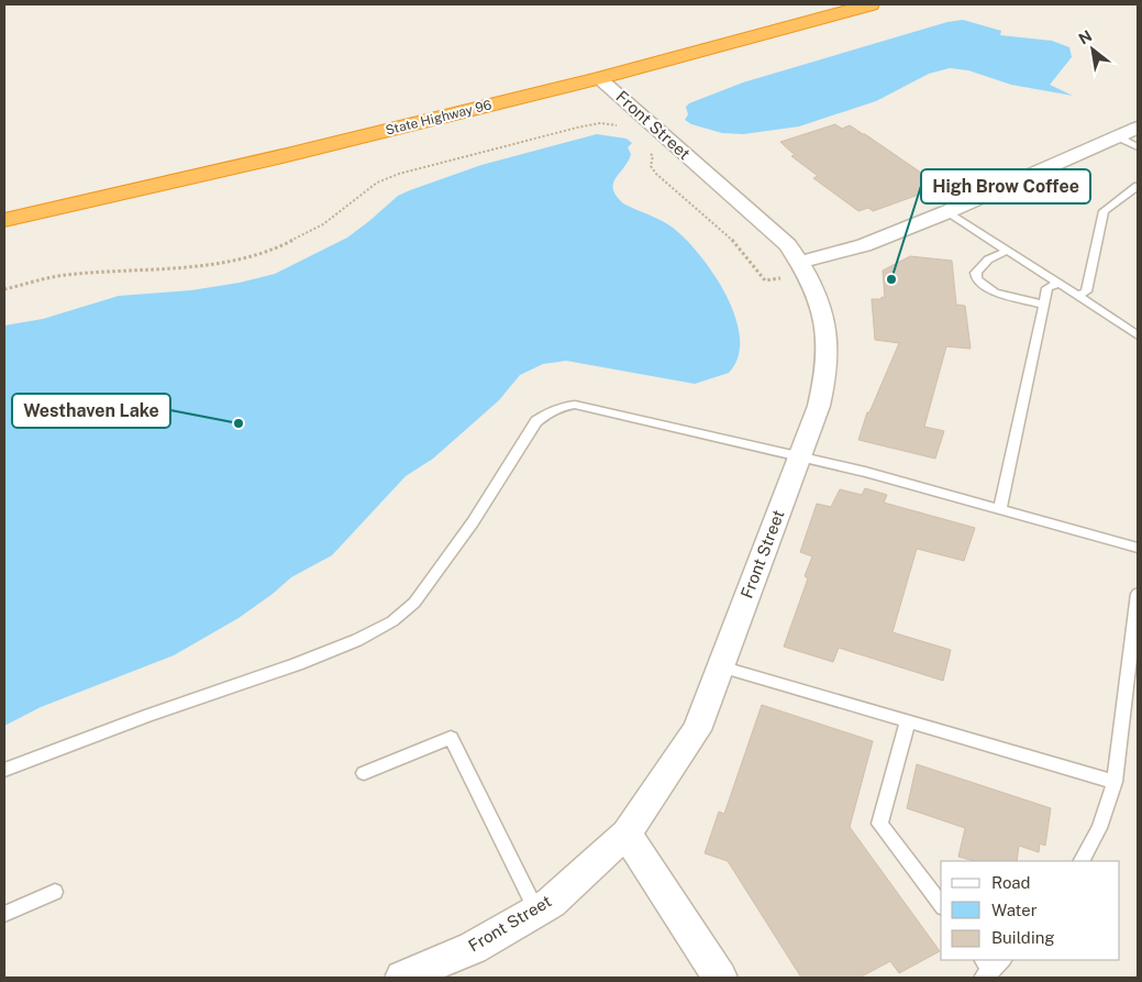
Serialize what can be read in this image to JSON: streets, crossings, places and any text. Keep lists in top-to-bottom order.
{
  "streets": {
    "highway": ["State Highway 96"],
    "street": ["Front Street"]
  },
  "crossings": [
    ["State Highway 96", "Front Street"]
  ],
  "places": ["High Brow Coffee", "Westhaven Lake"],
  "legend": ["Road", "Water", "Building"],
  "north": "top left"
}
